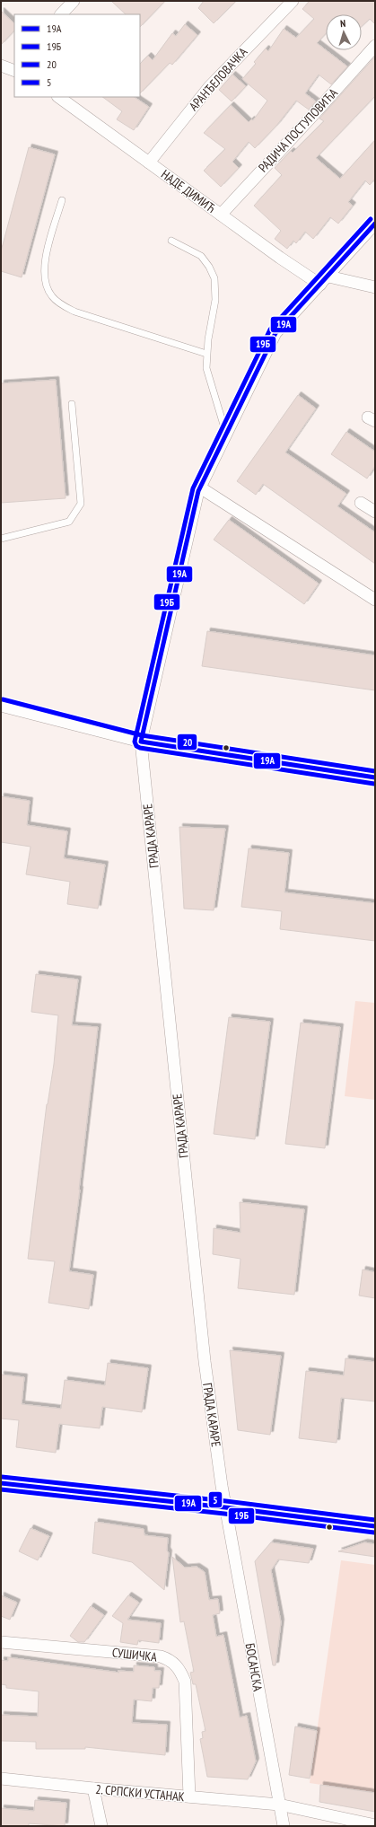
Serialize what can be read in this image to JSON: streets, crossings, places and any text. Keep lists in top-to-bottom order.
{
  "streets": {
    "street": [
      "АРАНЂЕЛОВАЧКА",
      "РАДИЧА ПОСТУПОВИЋА",
      "НАДЕ ДИМИЋ",
      "ГРАДА КАРАРЕ",
      "СУШИЧКА",
      "БОСАНСКА",
      "2. СРПСКИ УСТАНАК"
    ]
  },
  "crossings": [
    ["АРАНЂЕЛОВАЧКА", "НАДЕ ДИМИЋ"],
    ["РАДИЧА ПОСТУПОВИЋА", "НАДЕ ДИМИЋ"],
    ["НАДЕ ДИМИЋ", "ГРАДА КАРАРЕ"],
    ["ГРАДА КАРАРЕ", "БОСАНСКА"],
    ["СУШИЧКА", "2. СРПСКИ УСТАНАК"],
    ["БОСАНСКА", "2. СРПСКИ УСТАНАК"]
  ],
  "lines": [
    "transit line 19Б",
    "transit line 19А",
    "transit line 20",
    "transit line 5"
  ],
  "legend": [
    "19А",
    "19Б",
    "20",
    "5"
  ],
  "north": "top"
}
